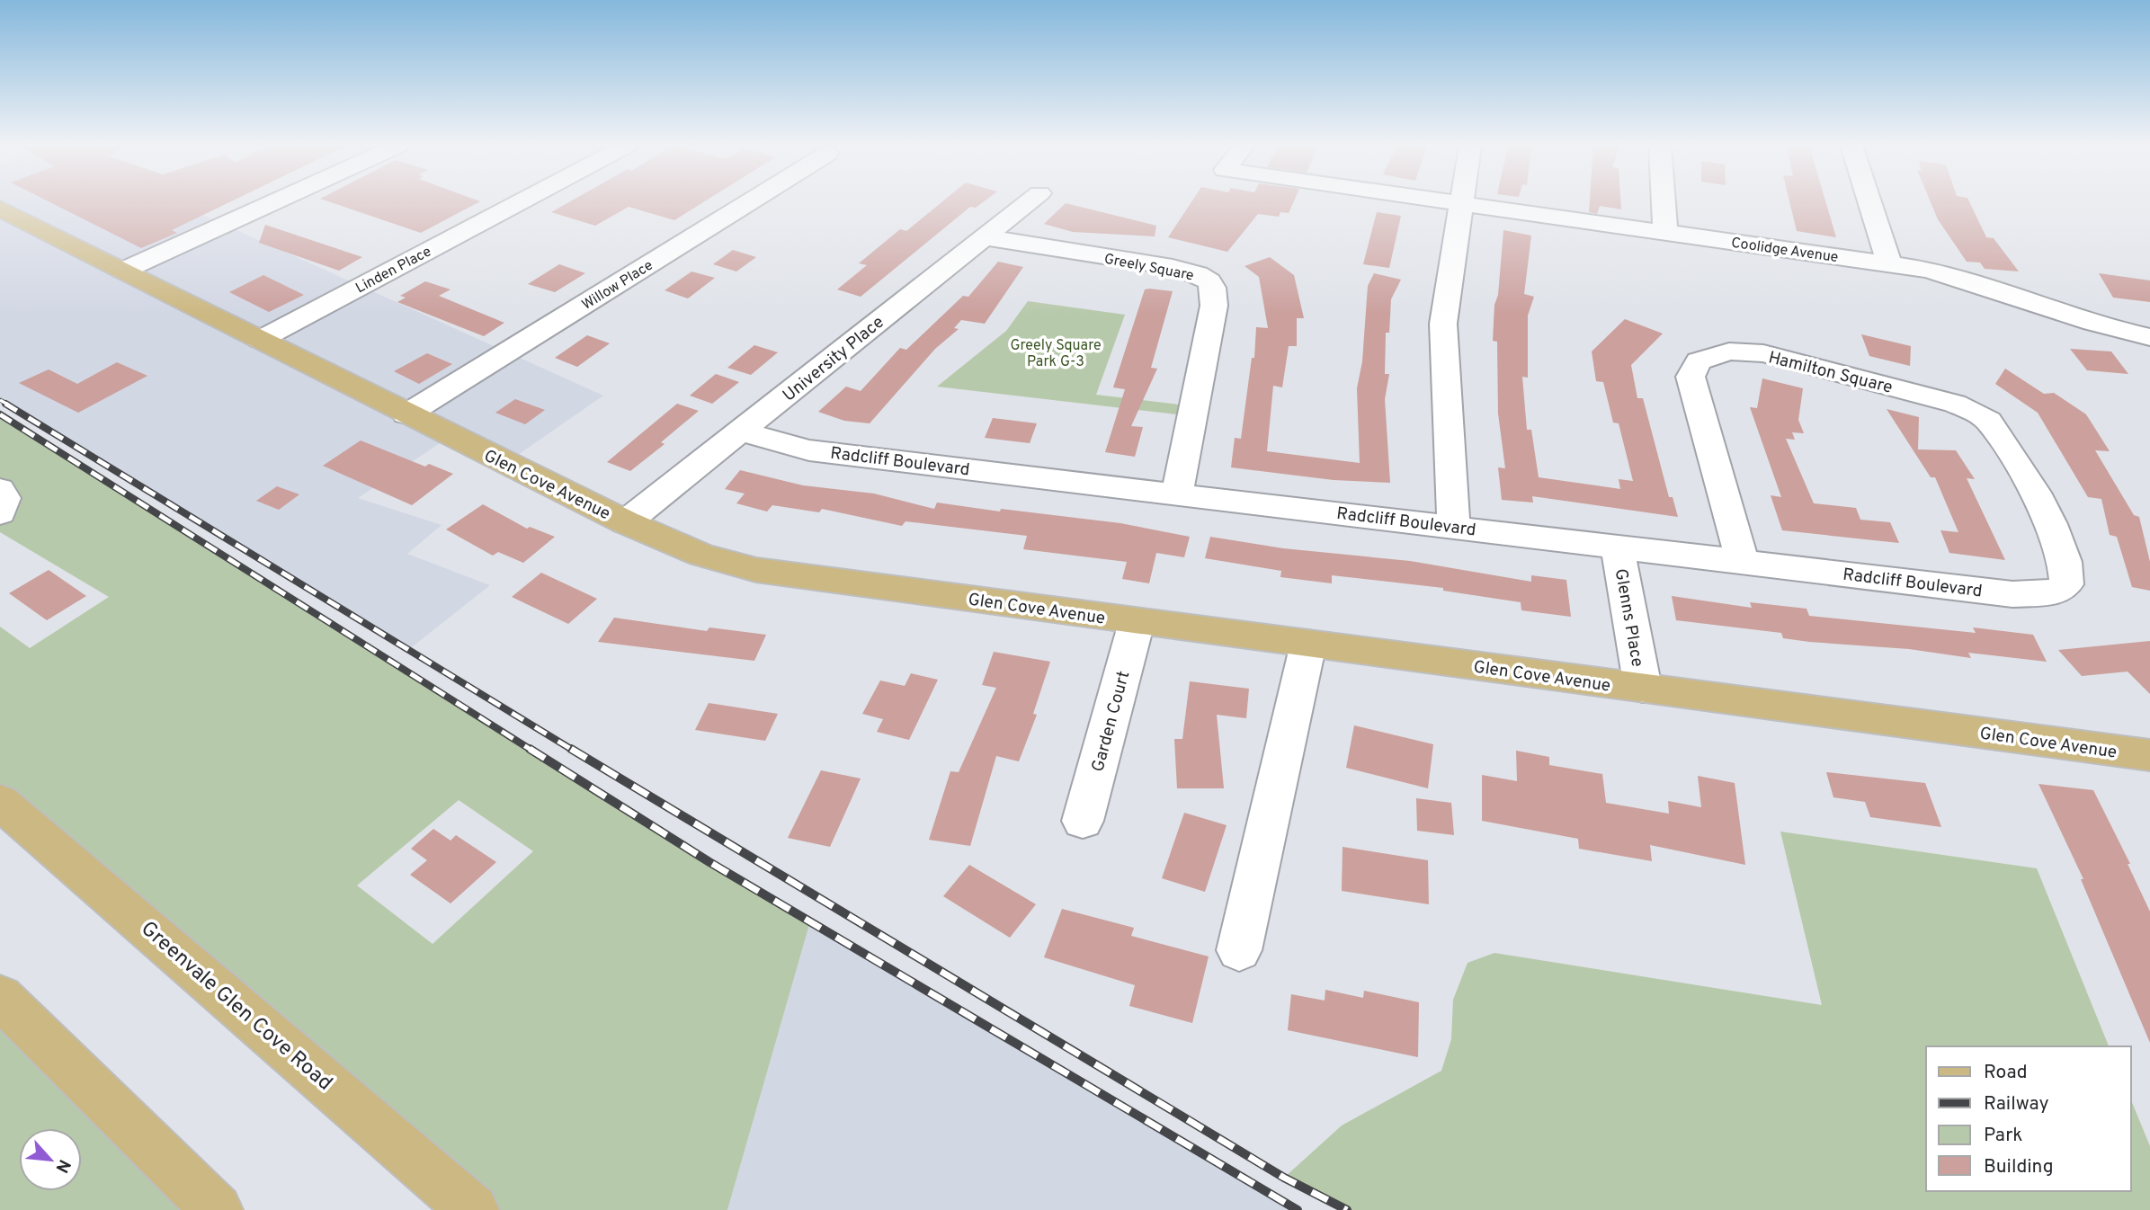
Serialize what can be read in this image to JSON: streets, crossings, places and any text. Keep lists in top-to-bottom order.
{
  "streets": {
    "main road": ["Glen Cove Avenue", "Greenvale Glen Cove Road"],
    "street": [
      "Coolidge Avenue",
      "Greely Square",
      "Linden Place",
      "Willow Place",
      "University Place",
      "Hamilton Square",
      "Radcliff Boulevard",
      "Glenns Place",
      "Garden Court"
    ]
  },
  "crossings": [
    ["Greely Square", "University Place"],
    ["Greely Square", "Radcliff Boulevard"],
    ["Linden Place", "Glen Cove Avenue"],
    ["Willow Place", "Glen Cove Avenue"],
    ["University Place", "Radcliff Boulevard"],
    ["University Place", "Glen Cove Avenue"],
    ["Hamilton Square", "Radcliff Boulevard"],
    ["Radcliff Boulevard", "Glenns Place"],
    ["Glen Cove Avenue", "Glenns Place"],
    ["Glen Cove Avenue", "Garden Court"]
  ],
  "parks": ["Greely Square Park G-3"],
  "legend": [
    "Road",
    "Railway",
    "Park",
    "Building"
  ],
  "north": "bottom right"
}
